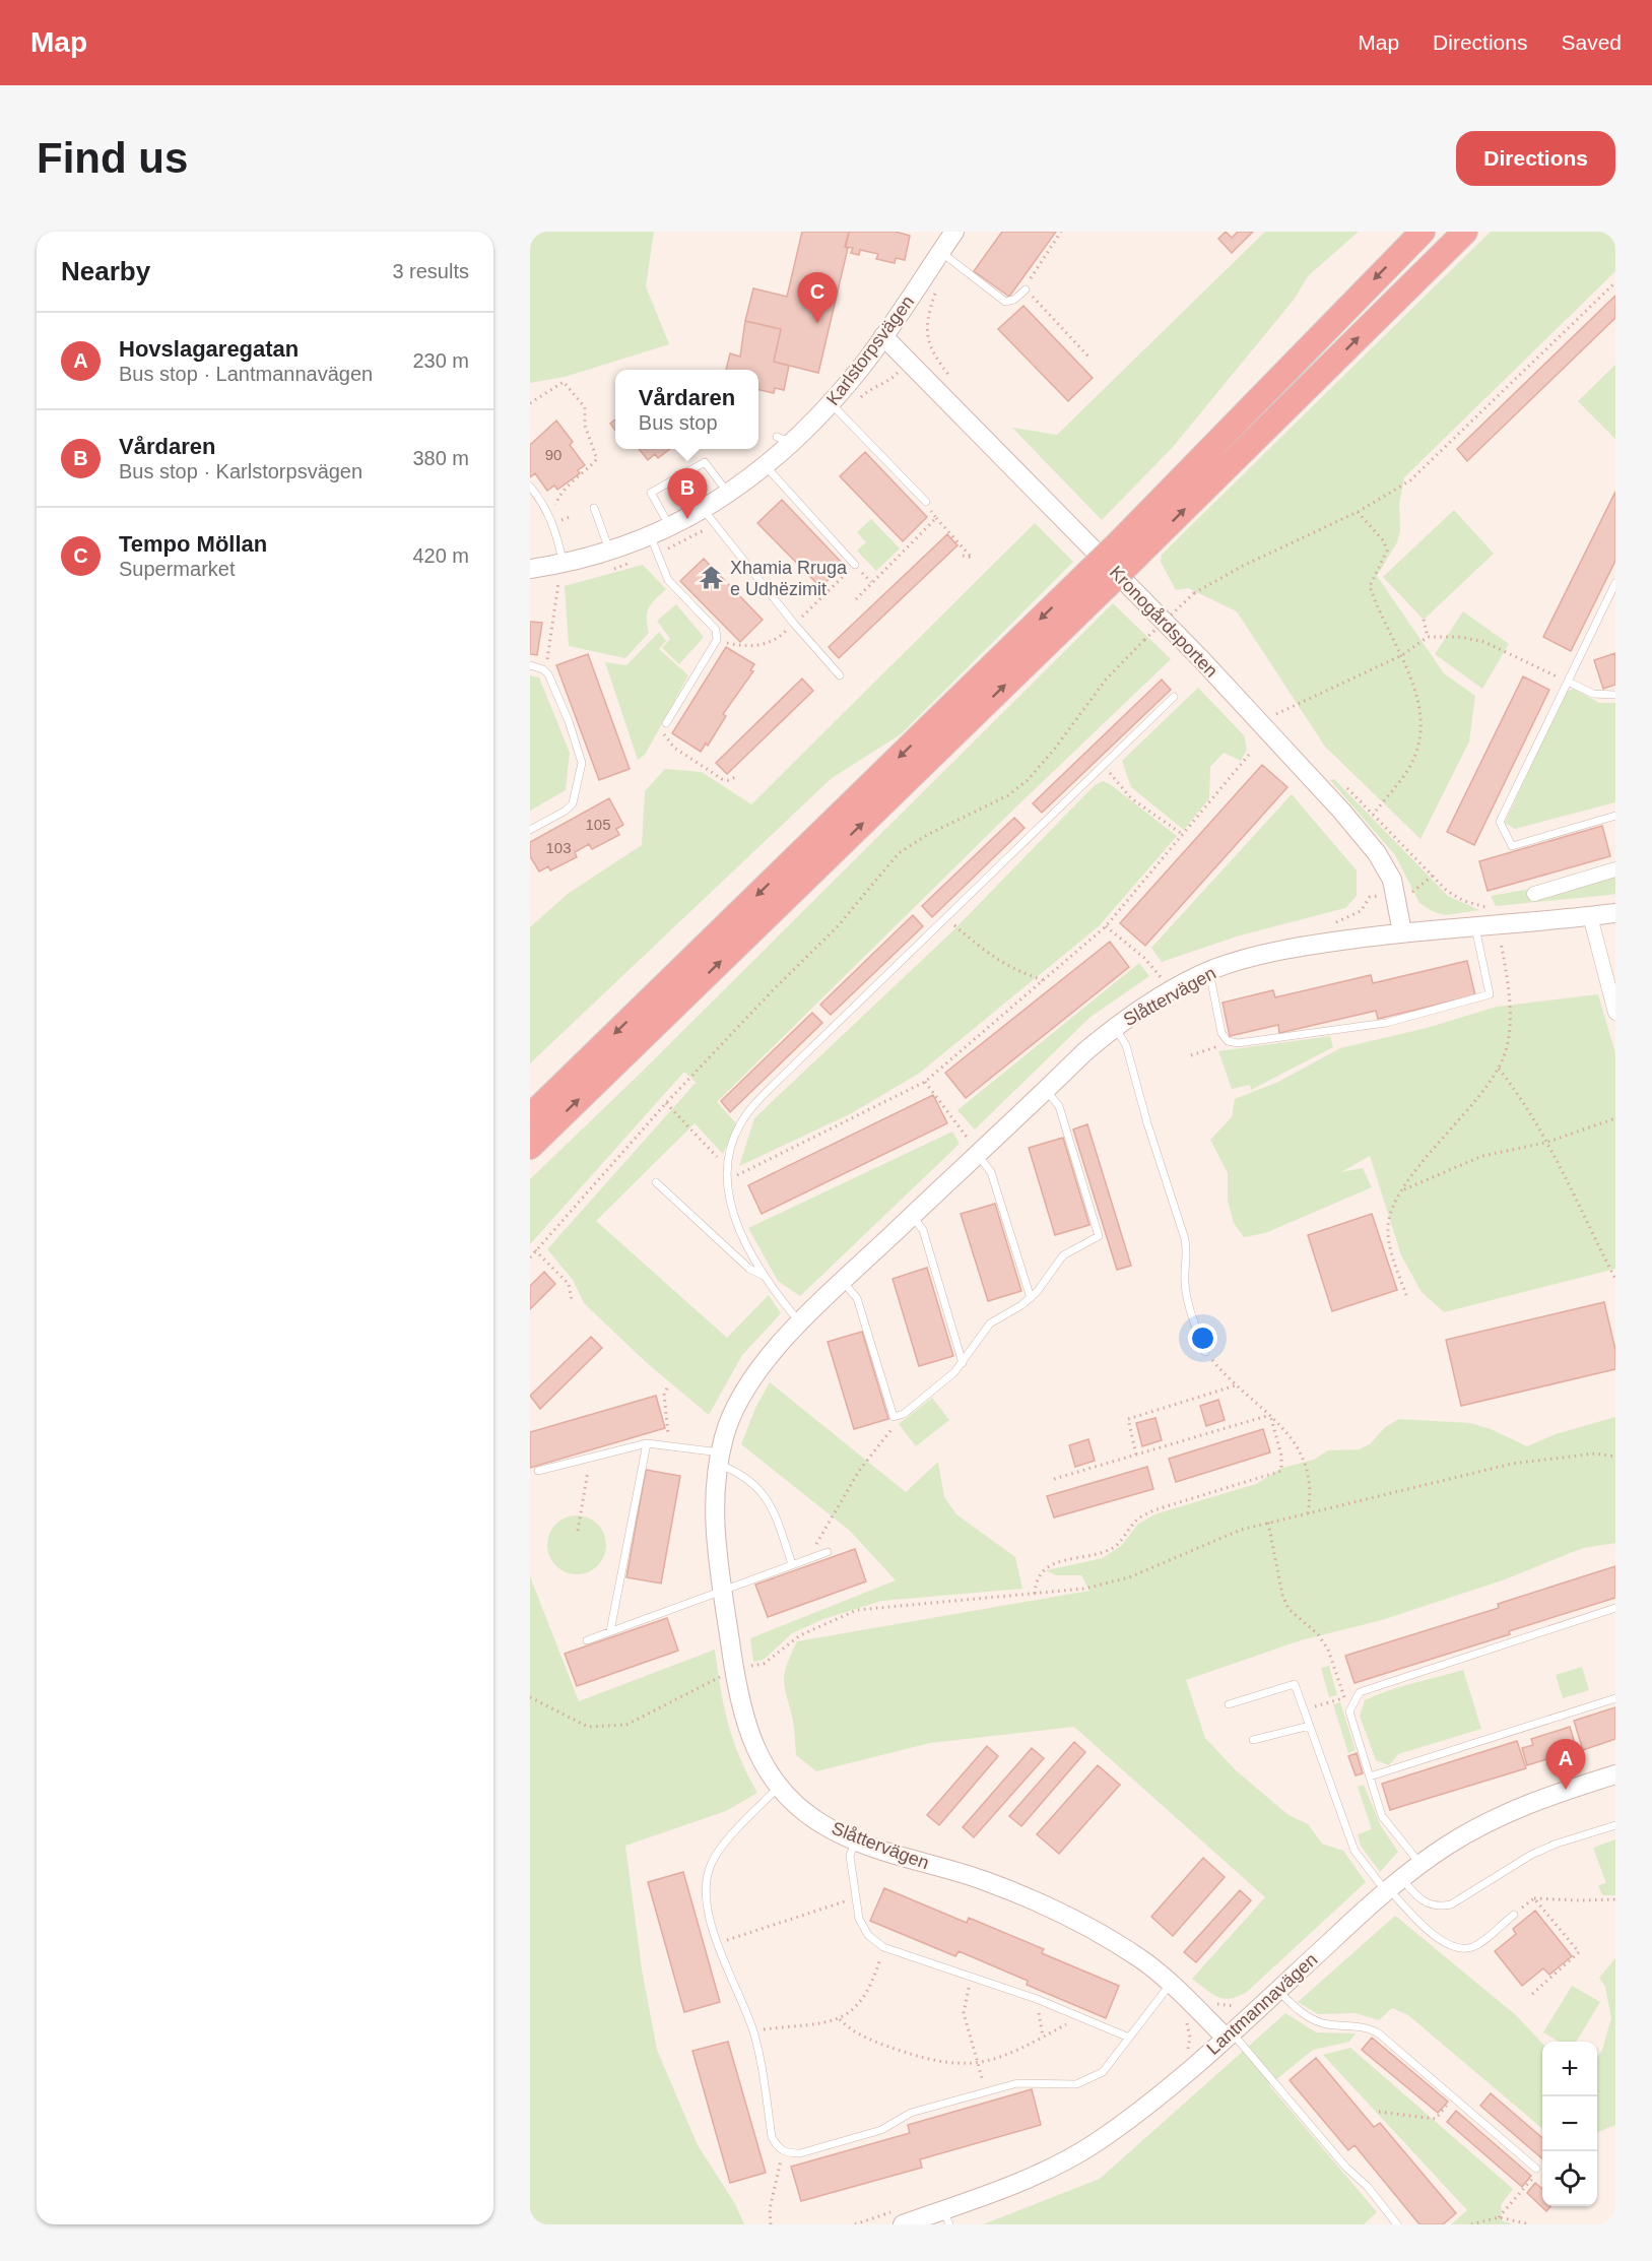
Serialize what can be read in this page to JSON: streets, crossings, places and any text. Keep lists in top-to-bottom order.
{
  "streets": {
    "street": [
      "Karlstorpsvägen",
      "Kronogårdsporten",
      "Slåttervägen",
      "Lantmannavägen"
    ]
  },
  "crossings": [
    ["Karlstorpsvägen", "Kronogårdsporten"],
    ["Kronogårdsporten", "Slåttervägen"],
    ["Slåttervägen", "Lantmannavägen"]
  ],
  "places": {
    "temple": ["Xhamia Rruga e Udhëzimit"]
  },
  "house_numbers": ["90", "105", "103"],
  "page": {
    "header": "Map",
    "nav": ["Map", "Directions", "Saved"],
    "buttons": "Directions",
    "title": "Find us",
    "heading": ["Nearby", "3 results"],
    "pins": ["C", "B", "A"],
    "list": [
      {
        "mark": "A",
        "name": "Hovslagaregatan",
        "note": "Bus stop · Lantmannavägen",
        "value": "230 m"
      },
      {
        "mark": "B",
        "name": "Vårdaren",
        "note": "Bus stop · Karlstorpsvägen",
        "value": "380 m"
      },
      {
        "mark": "C",
        "name": "Tempo Möllan",
        "note": "Supermarket",
        "value": "420 m"
      }
    ],
    "popup": ["Vårdaren", "Bus stop"],
    "map_buttons": ["+", "−"]
  }
}
